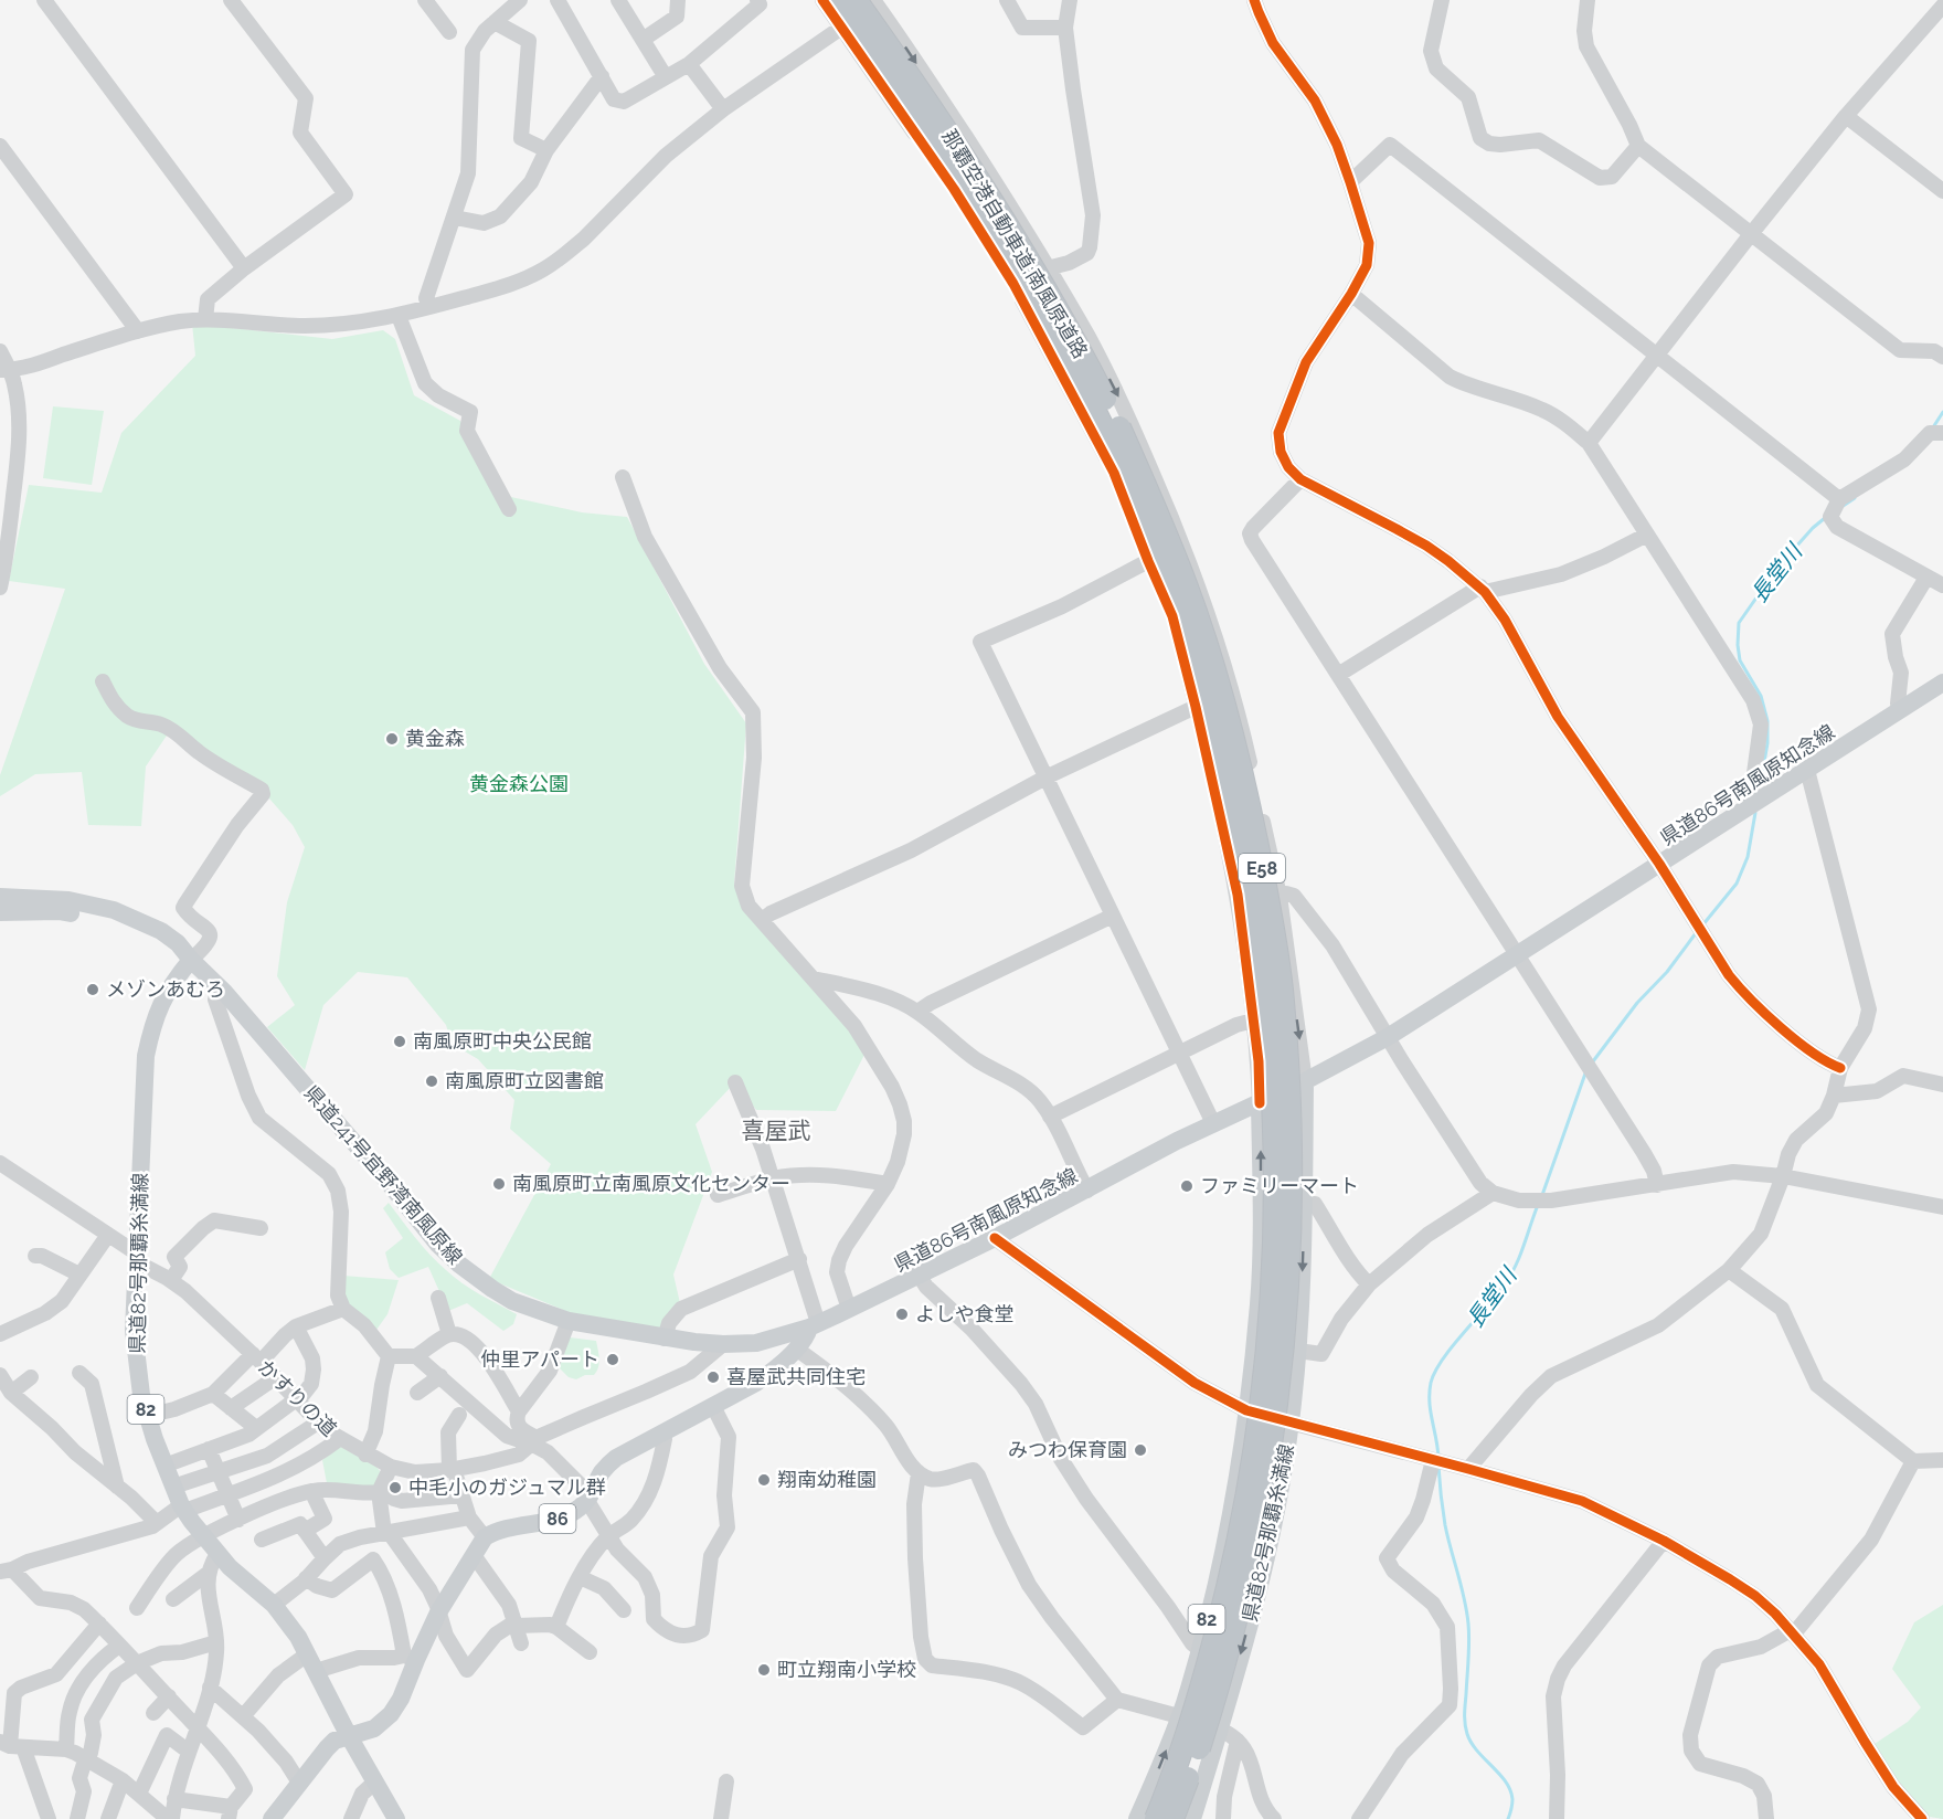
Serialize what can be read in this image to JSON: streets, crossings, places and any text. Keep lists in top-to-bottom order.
{
  "streets": {
    "highway": ["那覇空港自動車道;南風原道路", "E58"],
    "main road": [
      "県道86号南風原知念線",
      "県道241号宜野湾南風原線",
      "県道82号那覇糸満線",
      "82",
      "86"
    ],
    "street": ["かすりの道"]
  },
  "crossings": [
    ["県道86号南風原知念線", "県道241号宜野湾南風原線"],
    ["県道86号南風原知念線", "県道82号那覇糸満線"],
    ["県道86号南風原知念線", "86"],
    ["県道241号宜野湾南風原線", "県道82号那覇糸満線"],
    ["県道241号宜野湾南風原線", "かすりの道"],
    ["県道241号宜野湾南風原線", "86"],
    ["県道82号那覇糸満線", "かすりの道"]
  ],
  "districts": ["喜屋武"],
  "water": ["長堂川"],
  "parks": ["黄金森公園"],
  "places": [
    "黄金森",
    "メゾンあむろ",
    "南風原町中央公民館",
    "南風原町立図書館",
    "南風原町立南風原文化センター",
    "ファミリーマート",
    "よしや食堂",
    "仲里アパート",
    "喜屋武共同住宅",
    "みつわ保育園",
    "翔南幼稚園",
    "中毛小のガジュマル群",
    "町立翔南小学校"
  ]
}
